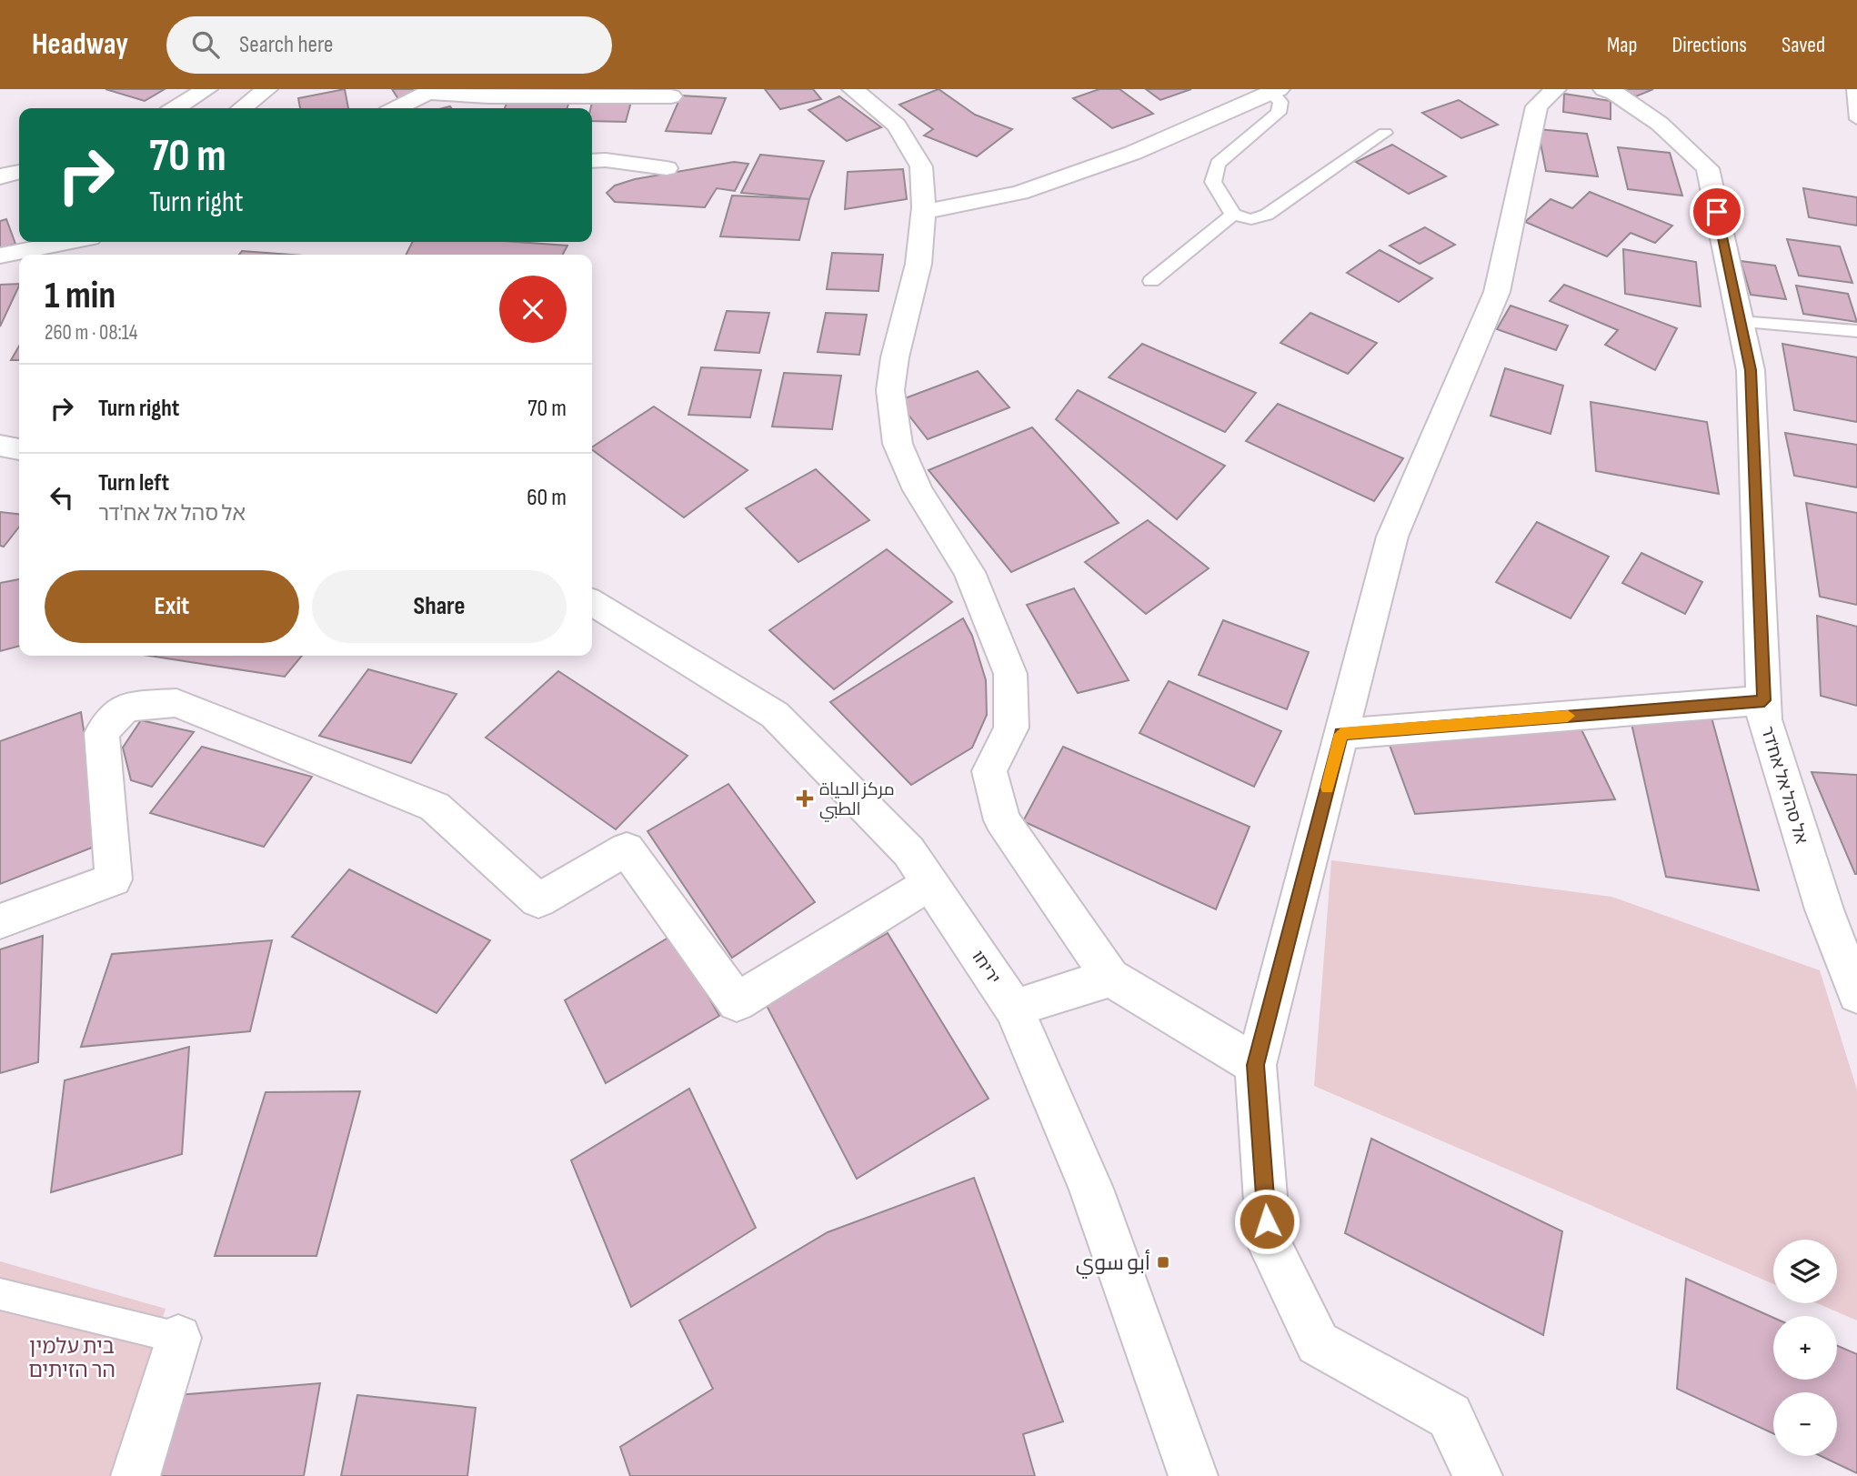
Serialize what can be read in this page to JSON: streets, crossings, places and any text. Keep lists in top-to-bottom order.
{
  "streets": {
    "street": ["אל סהל אל אח'דר", "יריחו"]
  },
  "parks": ["בית עלמין הר הזיתים"],
  "places": {
    "health": ["مركز الحياة الطبي"],
    "transit": ["أبو سوي"]
  },
  "page": {
    "header": "Headway",
    "search": "Search here",
    "nav": ["Map", "Directions", "Saved"],
    "turn": ["70 m", "Turn right"],
    "heading": ["1 min", "260 m · 08:14"],
    "list": [
      {
        "name": "Turn right",
        "value": "70 m"
      },
      {
        "name": "Turn left",
        "note": "אל סהל אל אח'דר",
        "value": "60 m"
      }
    ],
    "buttons": ["Exit", "Share"],
    "map_buttons": ["+", "−"]
  }
}
